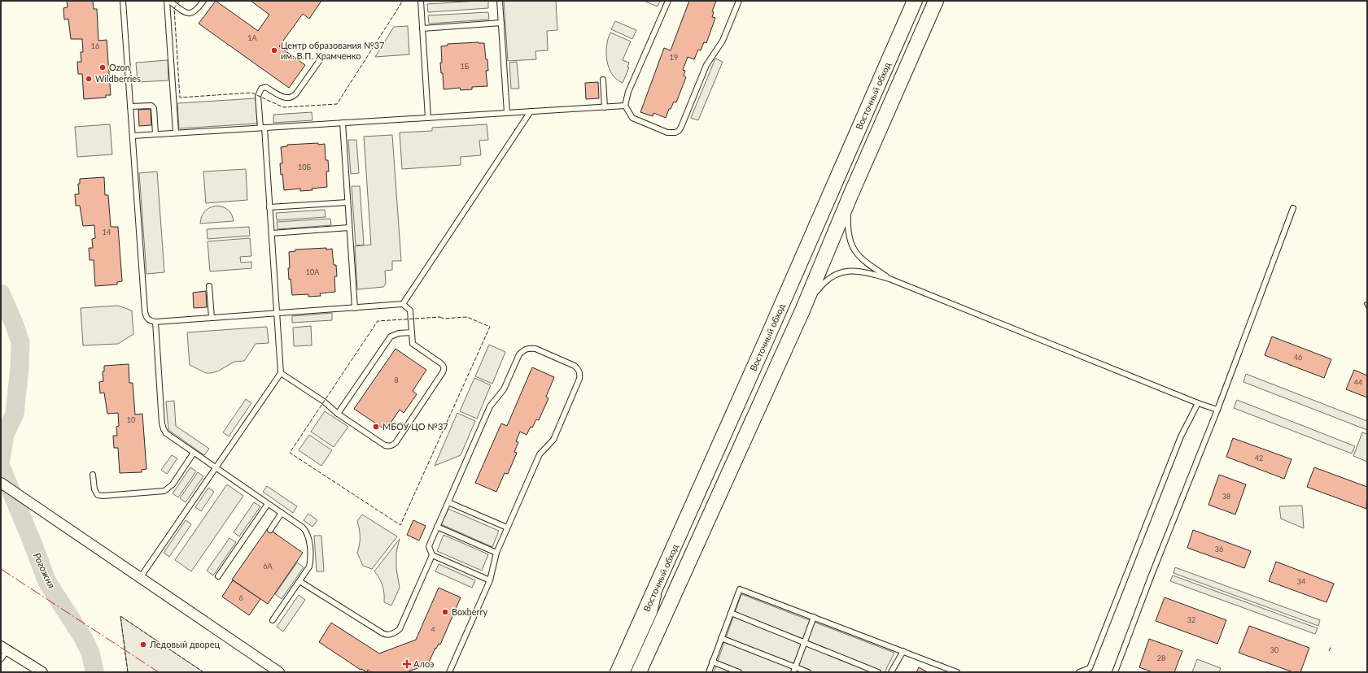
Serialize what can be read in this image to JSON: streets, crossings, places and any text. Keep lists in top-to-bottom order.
{
  "streets": {
    "main road": ["Восточный обход"]
  },
  "water": ["Рогожня"],
  "places": {
    "other": [
      "Центр образования №37 им. В.П. Храмченко",
      "Ozon",
      "Wildberries",
      "МБОУ ЦО №37",
      "Boxberry",
      "Ледовый дворец"
    ],
    "health": ["Алоэ"]
  },
  "house_numbers": [
    "1А",
    "16",
    "19",
    "1Б",
    "10Б",
    "14",
    "10А",
    "46",
    "8",
    "44",
    "10",
    "42",
    "38",
    "36",
    "6А",
    "34",
    "6",
    "32",
    "4",
    "30",
    "28"
  ]
}
